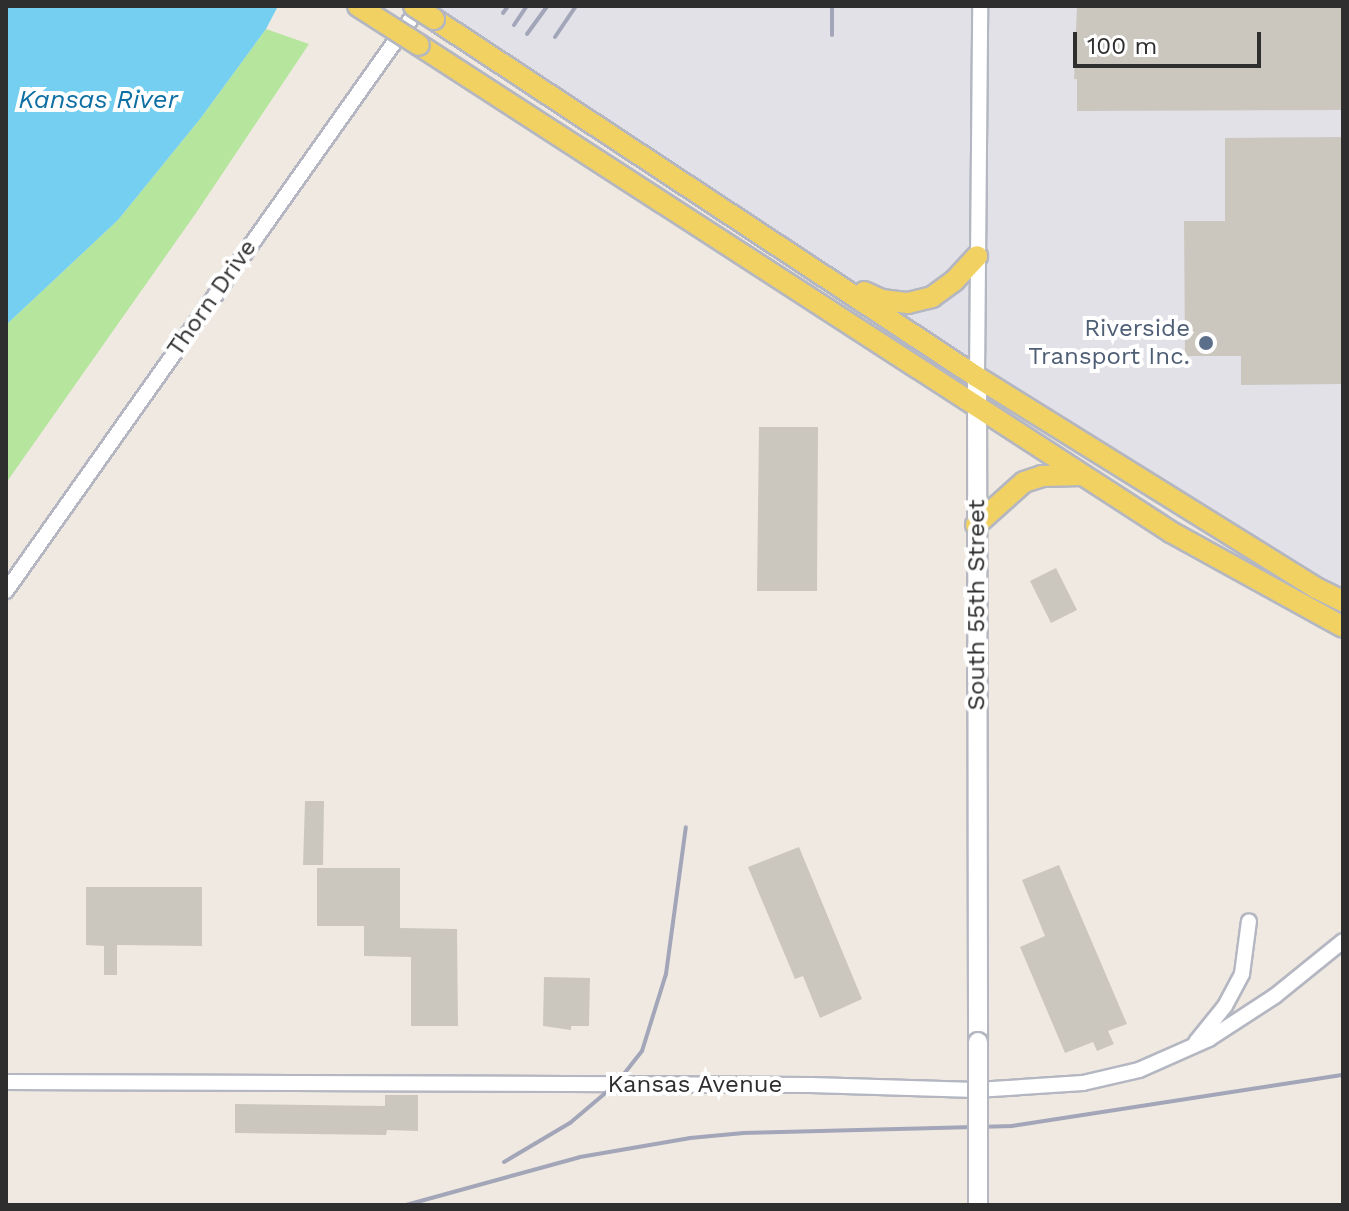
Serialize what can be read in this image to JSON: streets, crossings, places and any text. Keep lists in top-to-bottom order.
{
  "streets": {
    "main road": ["South 55th Street"],
    "street": ["Thorn Drive", "Kansas Avenue"]
  },
  "water": ["Kansas River"],
  "places": ["Riverside Transport Inc."],
  "scale_bar": "100 m"
}
